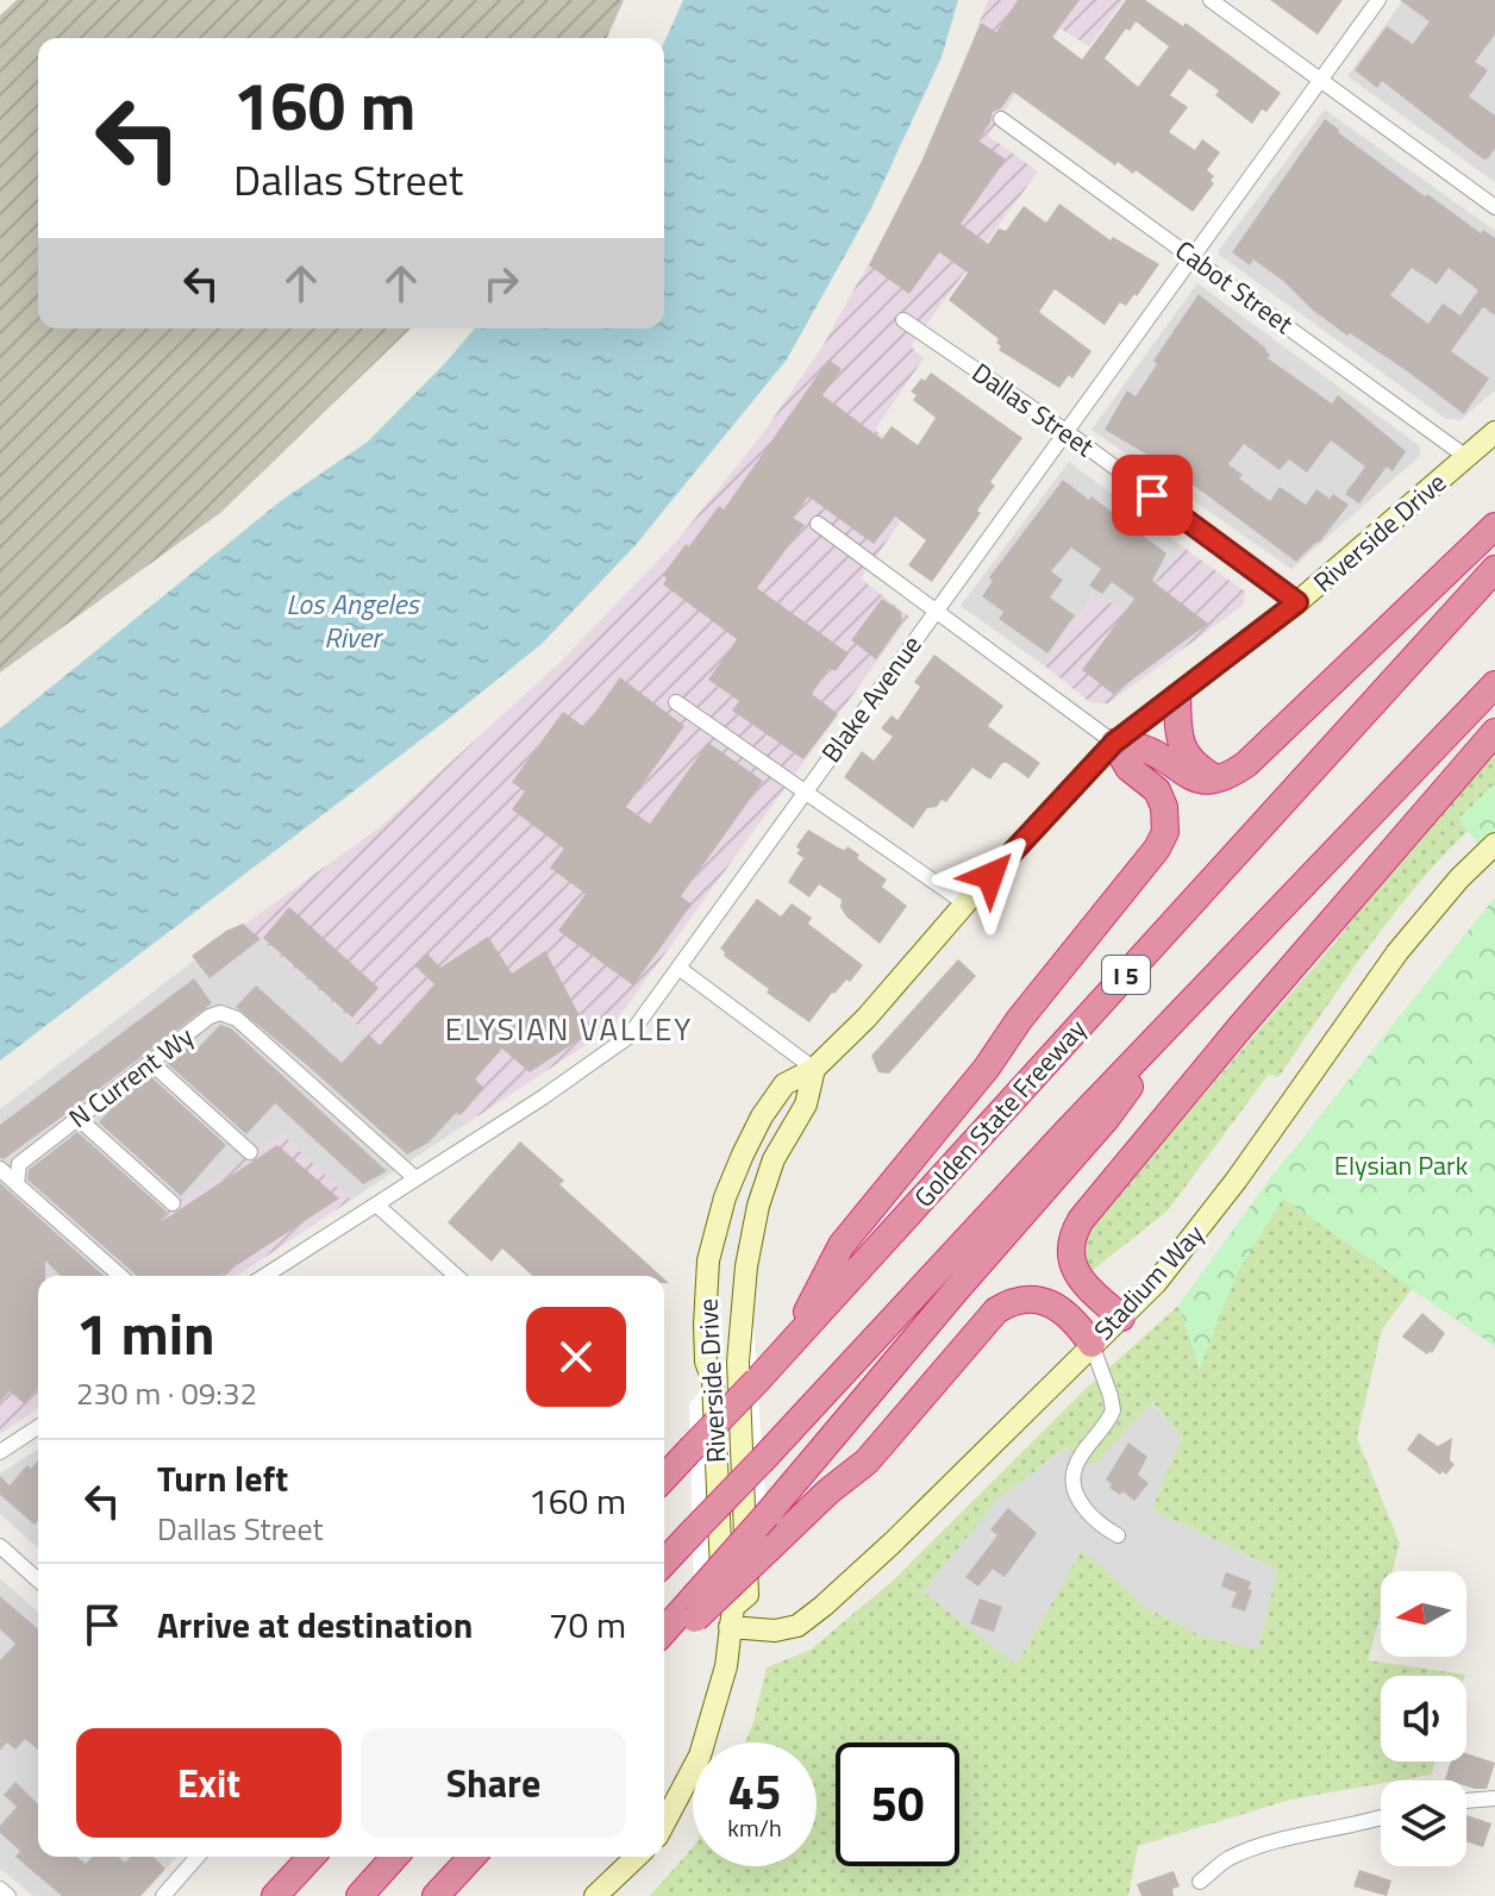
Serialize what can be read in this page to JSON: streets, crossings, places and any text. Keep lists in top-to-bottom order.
{
  "streets": {
    "highway": ["I 5", "Golden State Freeway"],
    "main road": ["Riverside Drive", "Stadium Way"],
    "street": [
      "Cabot Street",
      "Dallas Street",
      "Blake Avenue",
      "N Current Wy"
    ]
  },
  "crossings": [
    ["Cabot Street", "Riverside Drive"],
    ["Cabot Street", "Blake Avenue"],
    ["Dallas Street", "Riverside Drive"],
    ["Dallas Street", "Blake Avenue"],
    ["Riverside Drive", "Stadium Way"],
    ["Blake Avenue", "N Current Wy"]
  ],
  "districts": ["ELYSIAN VALLEY"],
  "water": ["Los Angeles River"],
  "parks": ["Elysian Park"],
  "north": "left",
  "page": {
    "turn": ["160 m", "Dallas Street"],
    "heading": ["1 min", "230 m · 09:32"],
    "list": [
      {
        "name": "Turn left",
        "note": "Dallas Street",
        "value": "160 m"
      },
      {
        "name": "Arrive at destination",
        "value": "70 m"
      }
    ],
    "buttons": ["Exit", "Share"],
    "speed": "45 km/h",
    "limit": "50"
  }
}
